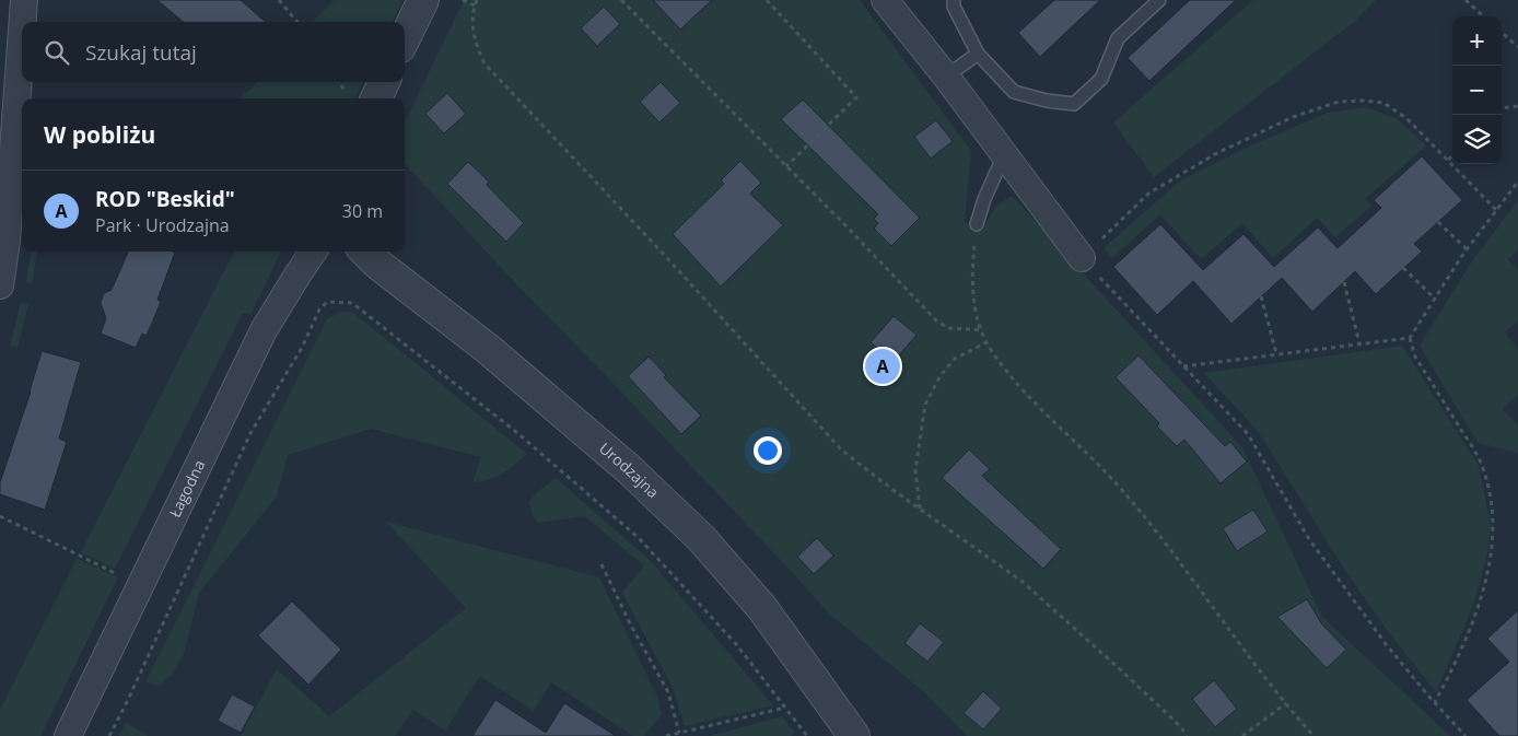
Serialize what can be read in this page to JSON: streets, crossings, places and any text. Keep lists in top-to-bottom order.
{
  "streets": {
    "street": ["Urodzajna", "Łagodna"]
  },
  "page": {
    "map_buttons": ["+", "−"],
    "search": "Szukaj tutaj",
    "heading": "W pobliżu",
    "list": [
      {
        "mark": "A",
        "name": "ROD \"Beskid\"",
        "note": "Park · Urodzajna",
        "value": "30 m"
      }
    ],
    "pins": "A"
  }
}
